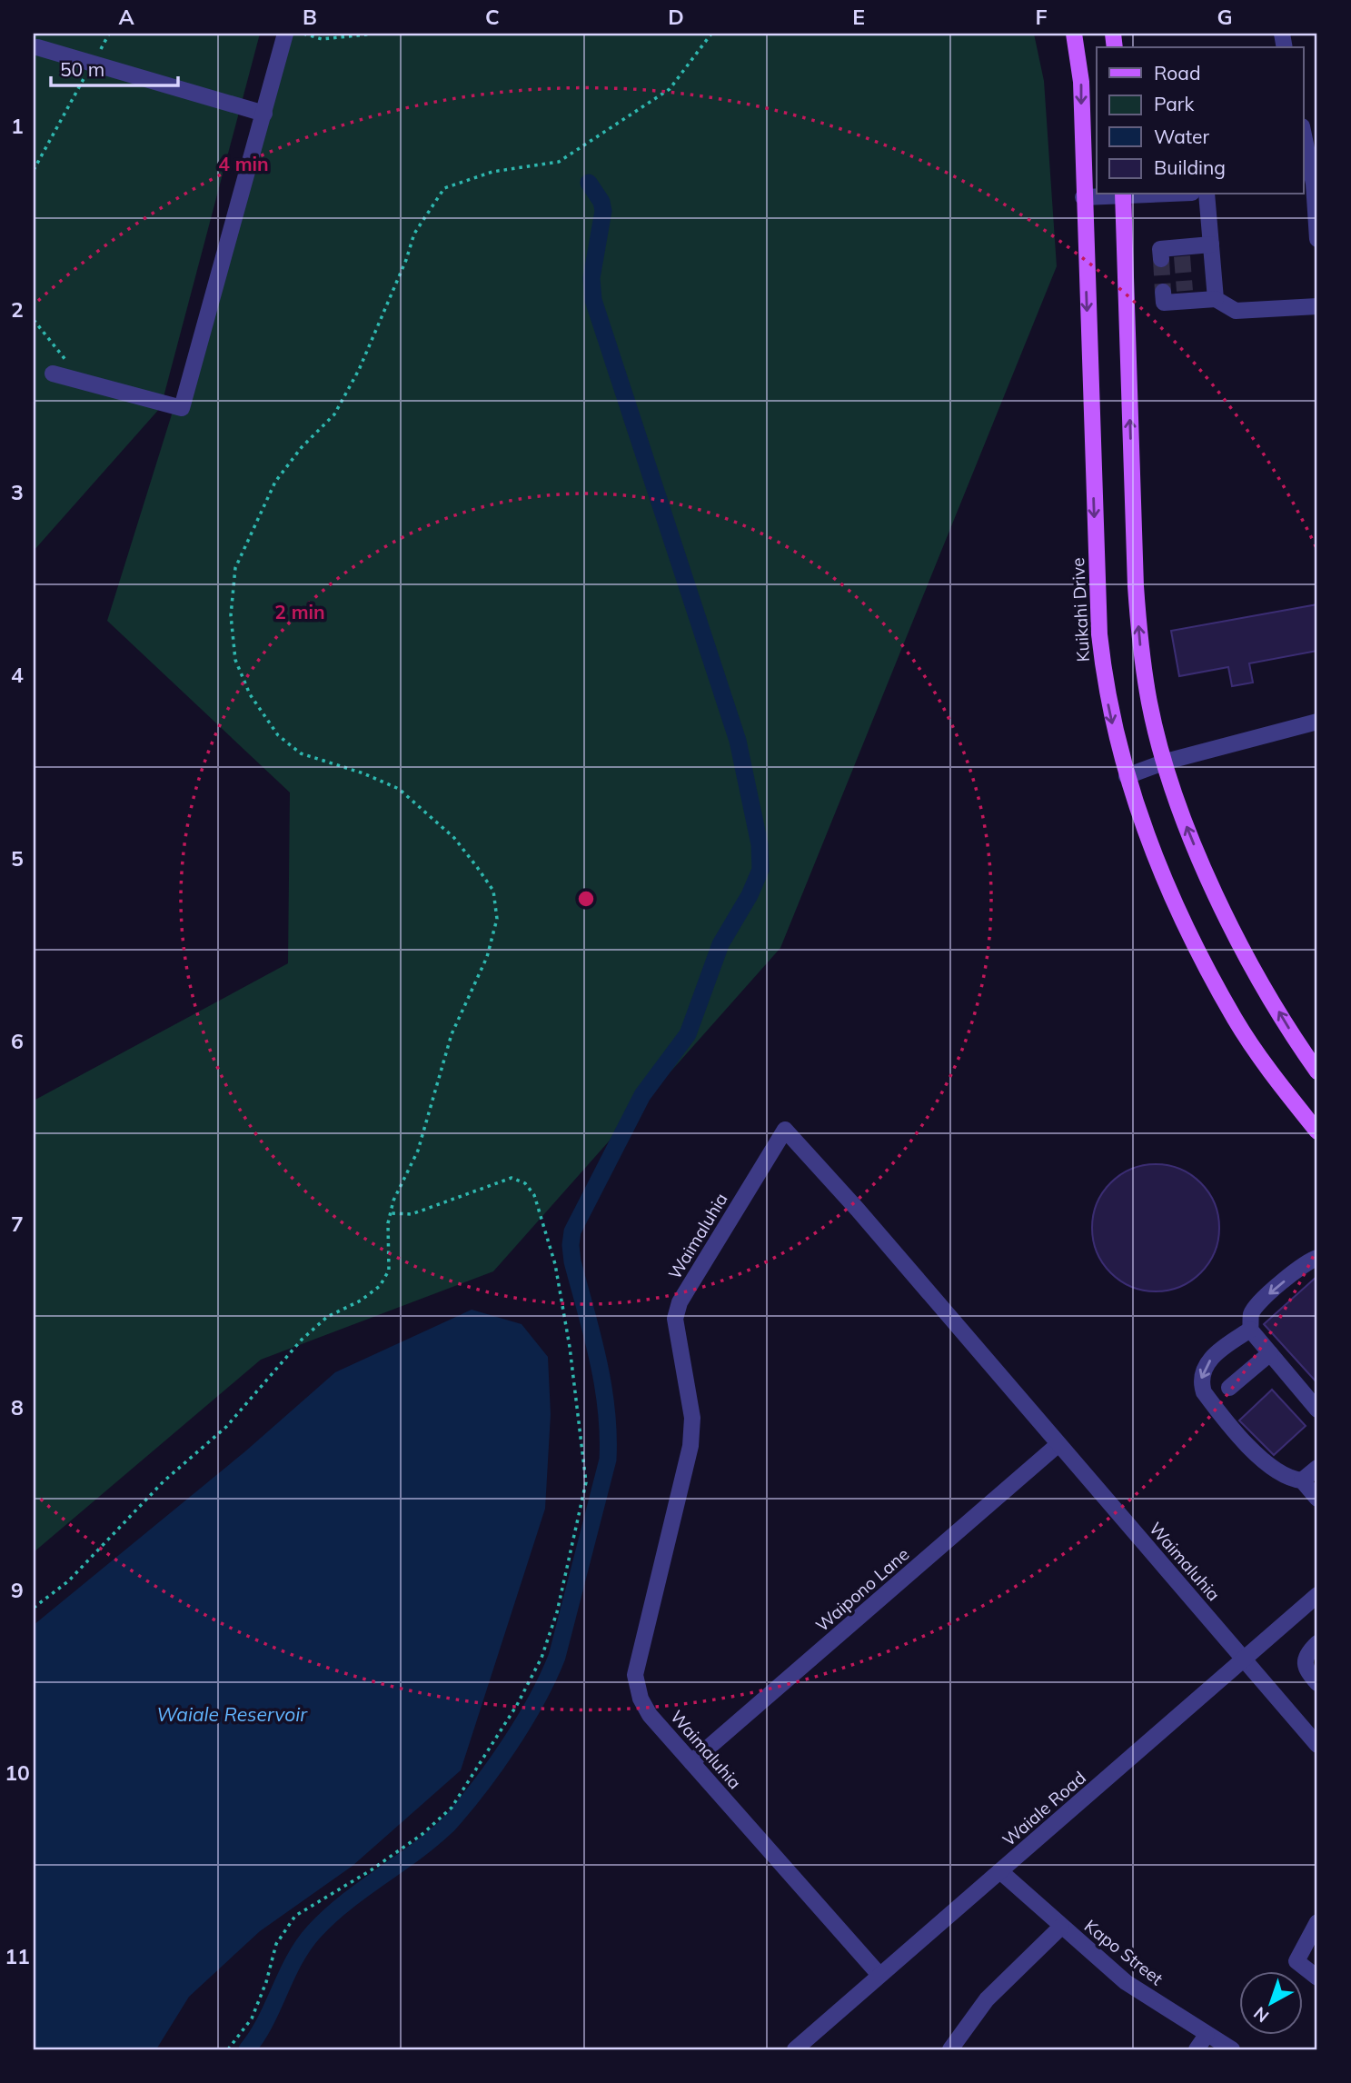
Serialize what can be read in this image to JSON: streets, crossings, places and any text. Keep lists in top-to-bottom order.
{
  "streets": {
    "main road": ["Kuikahi Drive"],
    "street": [
      "Waimaluhia",
      "Waipono Lane",
      "Waiale Road",
      "Kapo Street"
    ]
  },
  "crossings": [
    ["Waimaluhia", "Waipono Lane"],
    ["Waimaluhia", "Waiale Road"],
    ["Waiale Road", "Kapo Street"]
  ],
  "water": ["Waiale Reservoir"],
  "legend": [
    "Road",
    "Park",
    "Water",
    "Building"
  ],
  "scale_bar": "50 m",
  "north": "bottom left",
  "grid": {
    "columns": [
      "A",
      "B",
      "C",
      "D",
      "E",
      "F",
      "G"
    ],
    "rows": [
      "1",
      "2",
      "3",
      "4",
      "5",
      "6",
      "7",
      "8",
      "9",
      "10",
      "11"
    ]
  },
  "rings": ["4 min", "2 min"]
}
